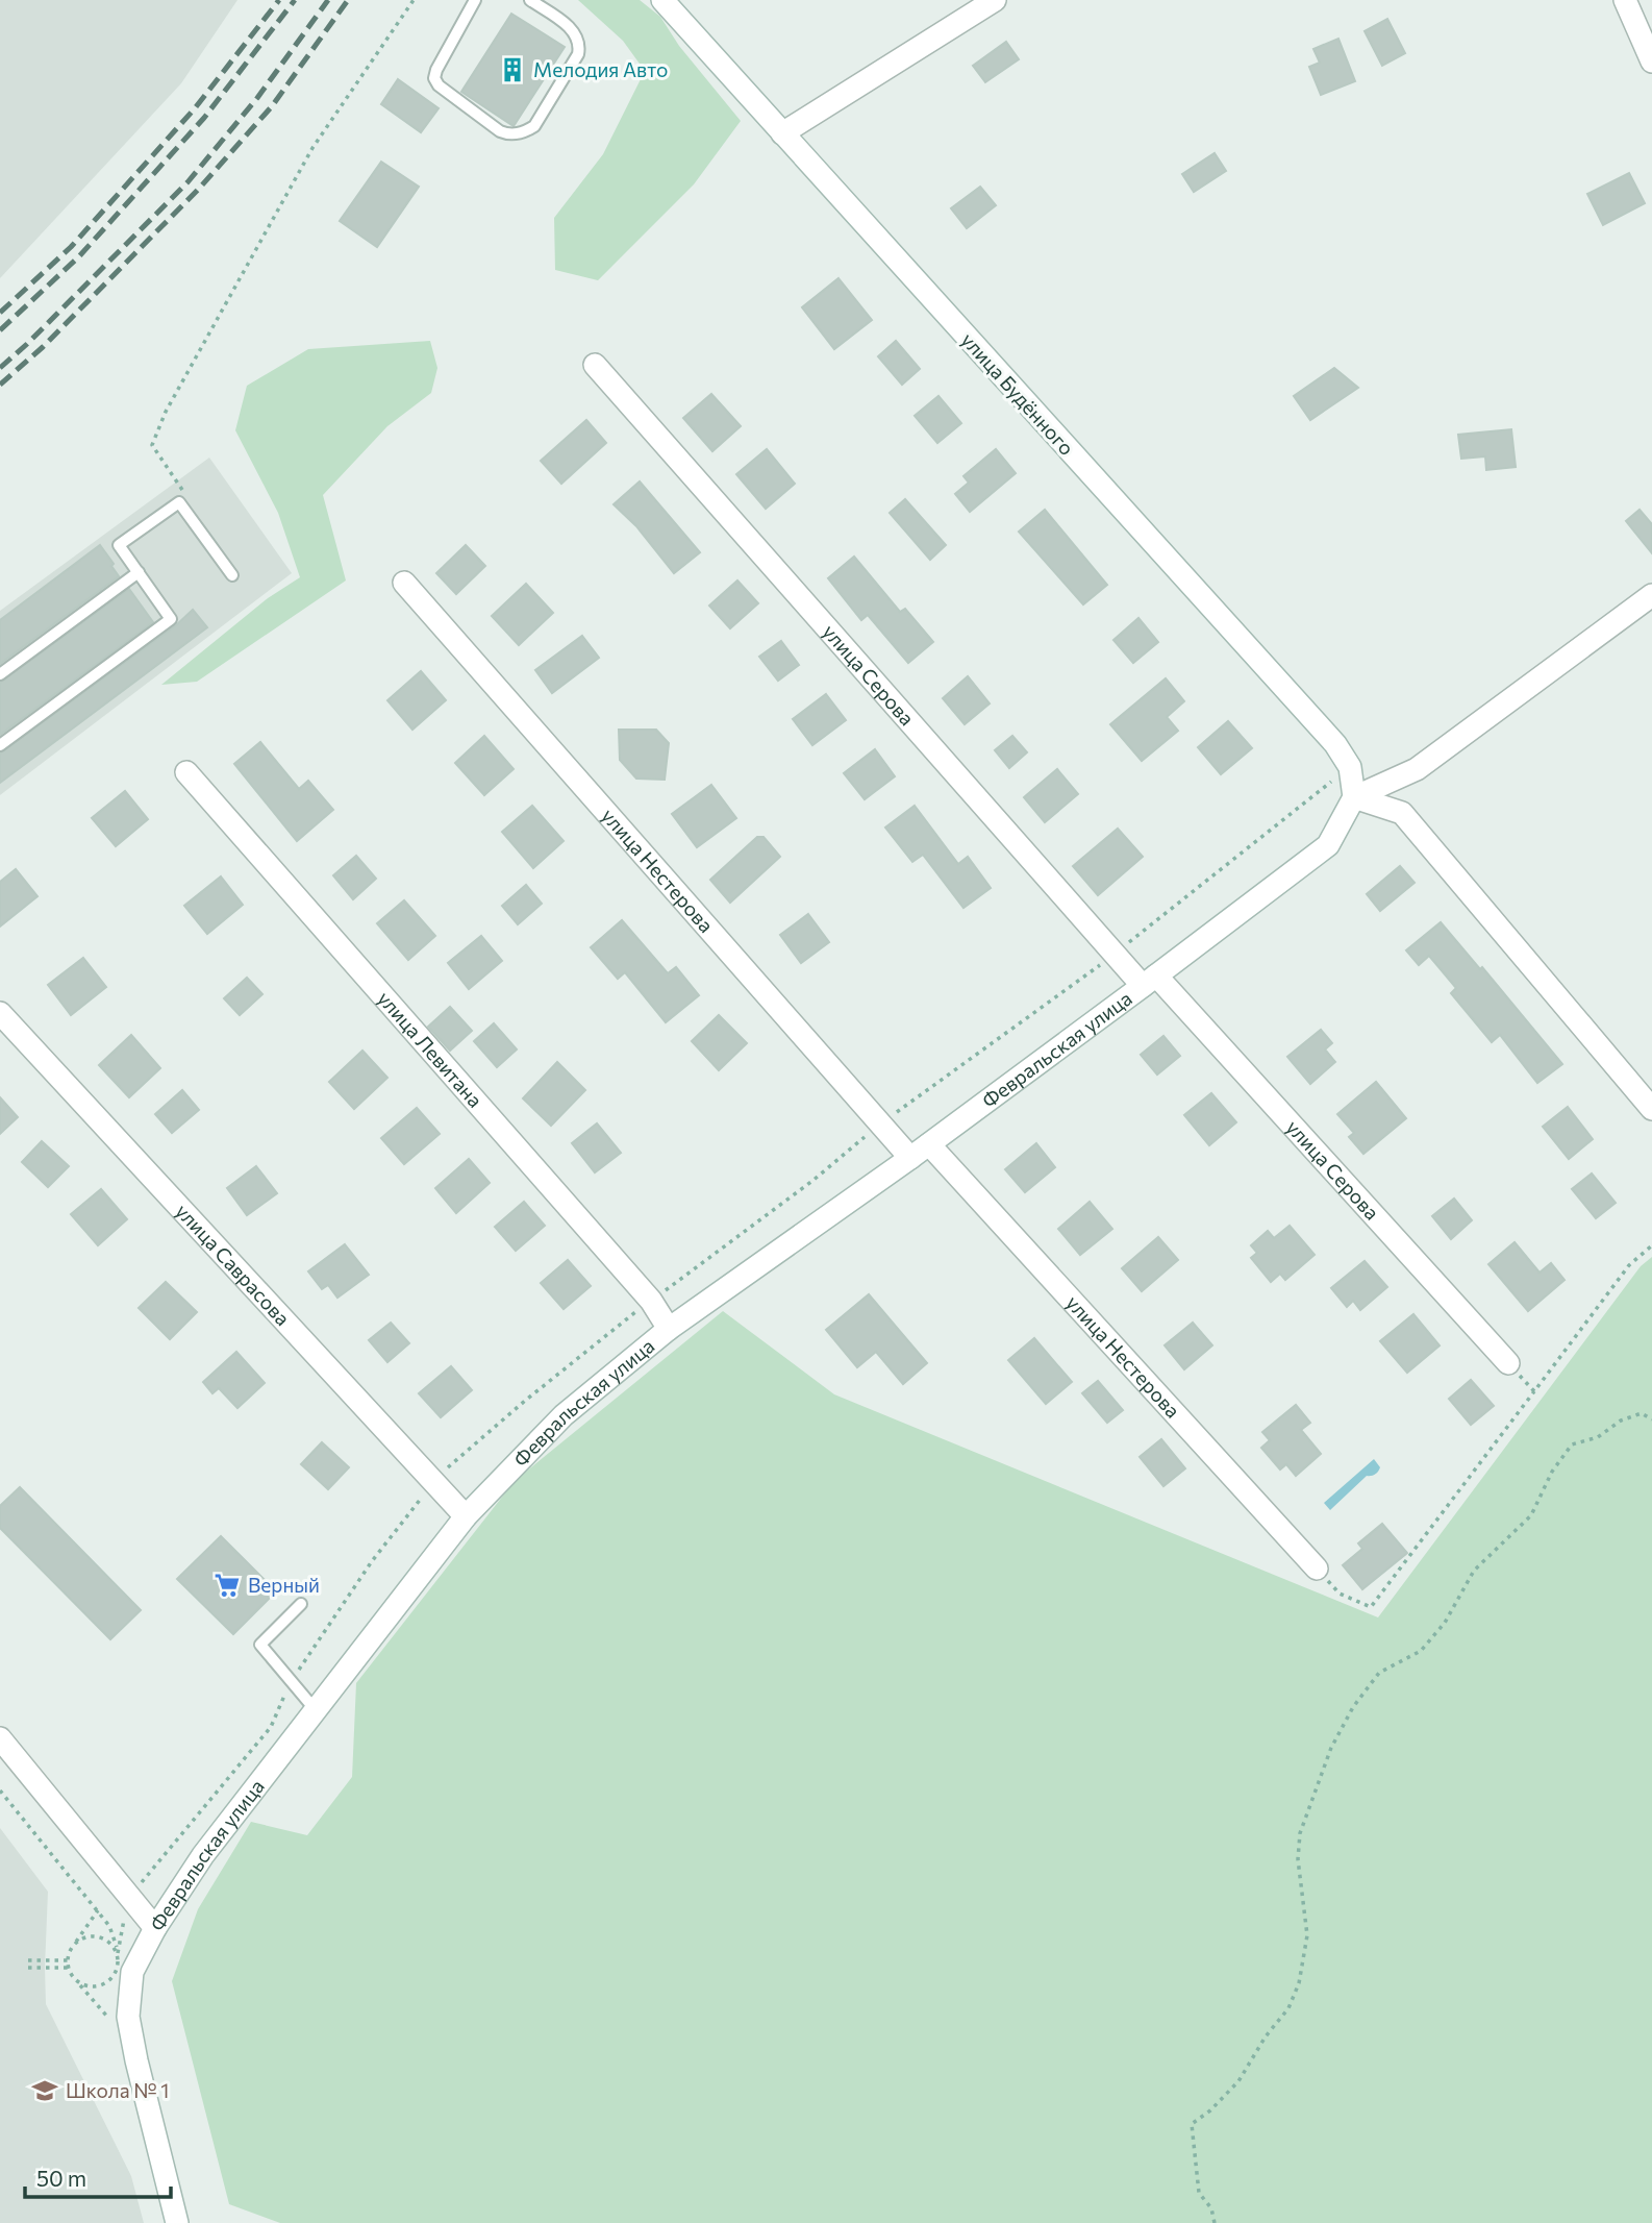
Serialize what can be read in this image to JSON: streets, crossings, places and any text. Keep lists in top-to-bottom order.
{
  "streets": {
    "street": [
      "улица Будённого",
      "улица Серова",
      "улица Нестерова",
      "улица Левитана",
      "Февральская улица",
      "улица Саврасова"
    ]
  },
  "crossings": [
    ["улица Будённого", "Февральская улица"],
    ["улица Серова", "Февральская улица"],
    ["улица Нестерова", "Февральская улица"],
    ["улица Левитана", "Февральская улица"],
    ["Февральская улица", "улица Саврасова"]
  ],
  "places": {
    "building": ["Мелодия Авто"],
    "supermarket": ["Верный"],
    "school or university": ["Школа № 1"]
  },
  "scale_bar": "50 m"
}
